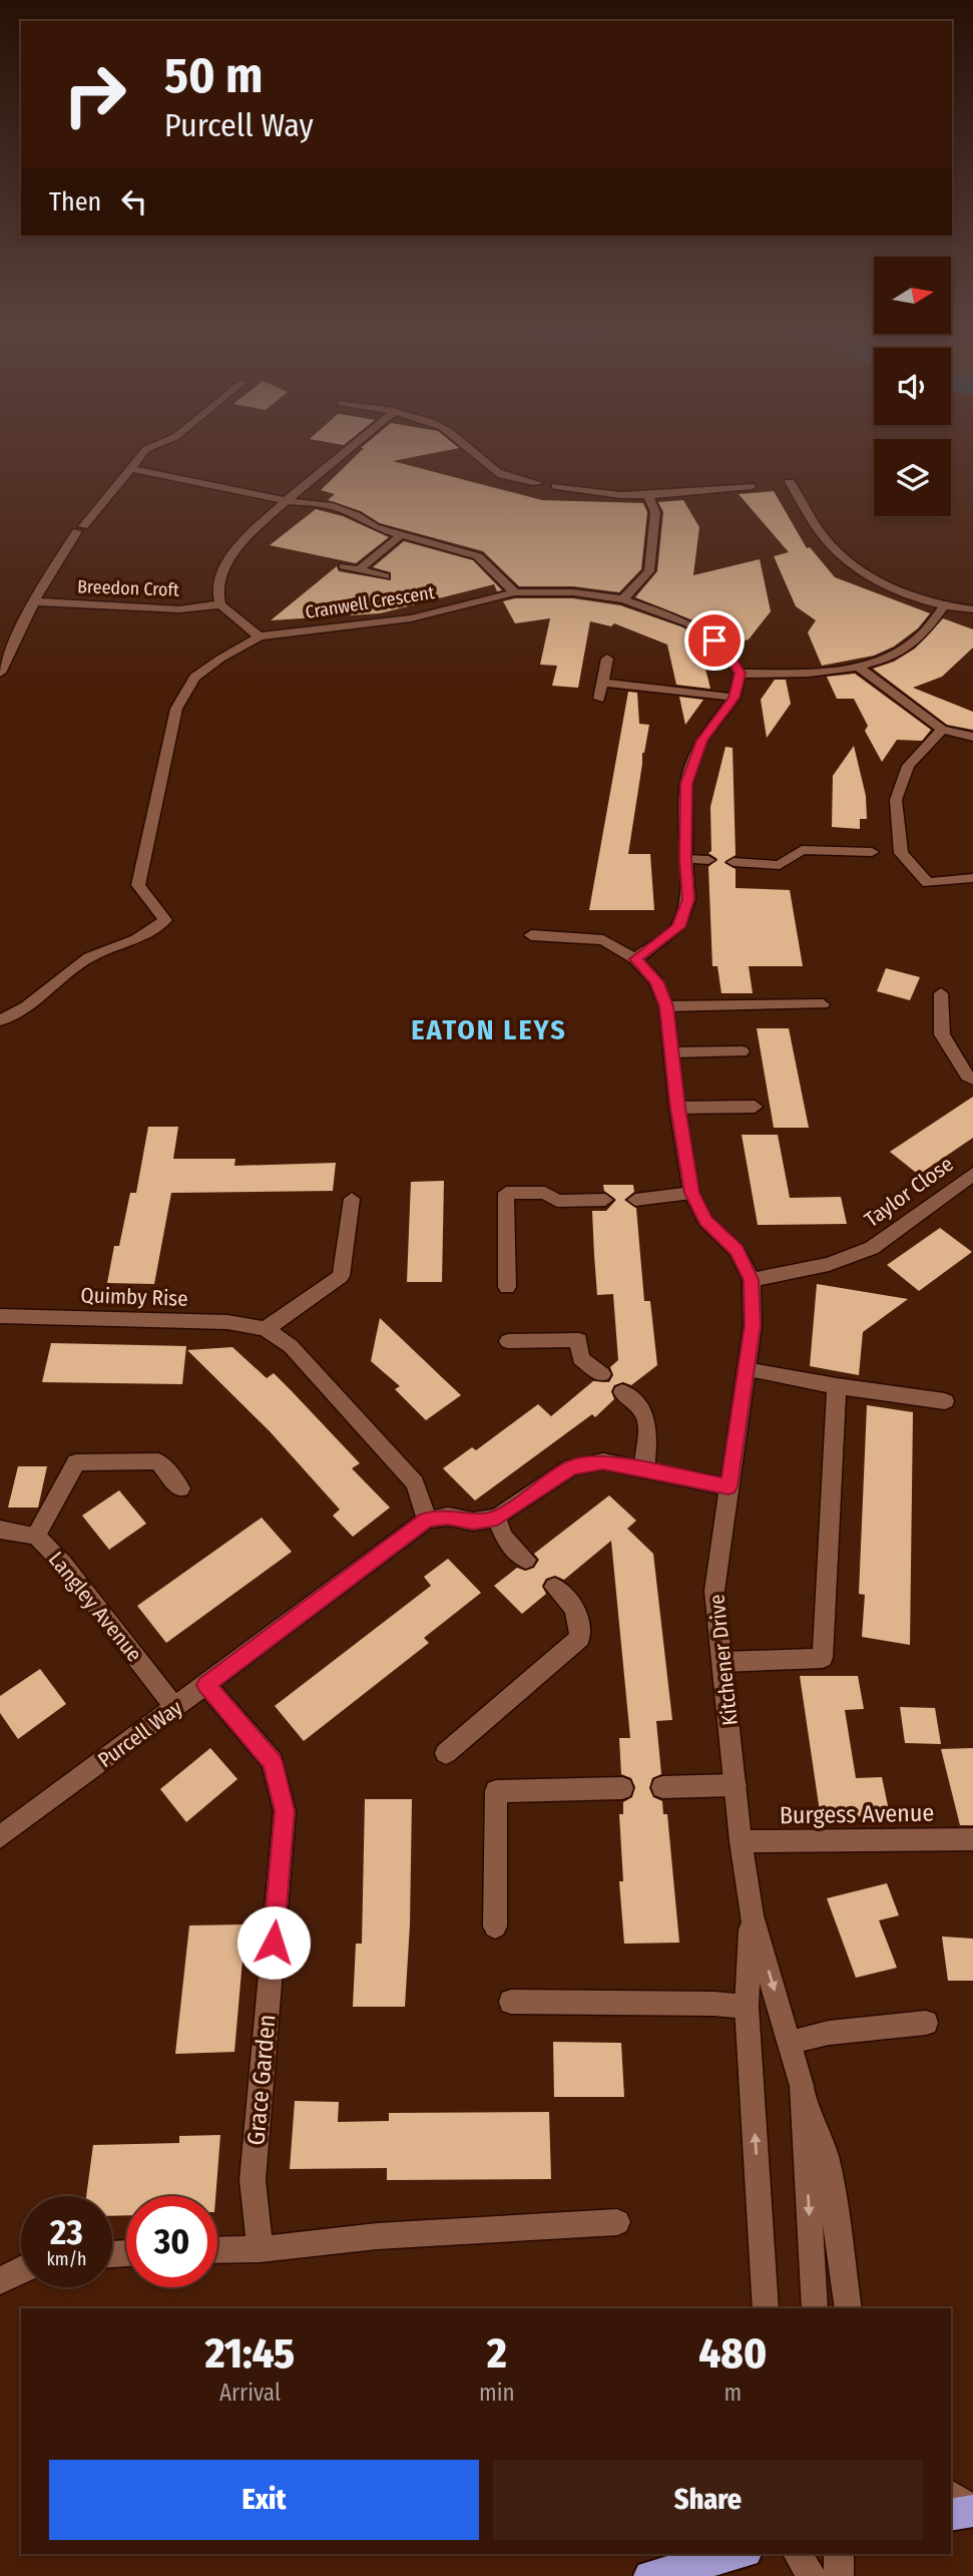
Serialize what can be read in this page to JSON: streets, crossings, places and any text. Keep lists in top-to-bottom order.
{
  "streets": {
    "street": [
      "Breedon Croft",
      "Cranwell Crescent",
      "Taylor Close",
      "Quimby Rise",
      "Langley Avenue",
      "Kitchener Drive",
      "Purcell Way",
      "Burgess Avenue",
      "Grace Garden"
    ]
  },
  "crossings": [
    ["Taylor Close", "Kitchener Drive"],
    ["Quimby Rise", "Purcell Way"],
    ["Langley Avenue", "Purcell Way"],
    ["Kitchener Drive", "Burgess Avenue"],
    ["Purcell Way", "Grace Garden"]
  ],
  "districts": ["EATON LEYS"],
  "north": "right",
  "page": {
    "turn": ["50 m", "Purcell Way"],
    "then": "Then",
    "speed": "23 km/h",
    "limit": "30",
    "eta": [
      "21:45",
      "Arrival",
      "2",
      "min",
      "480",
      "m"
    ],
    "buttons": ["Exit", "Share"]
  }
}
